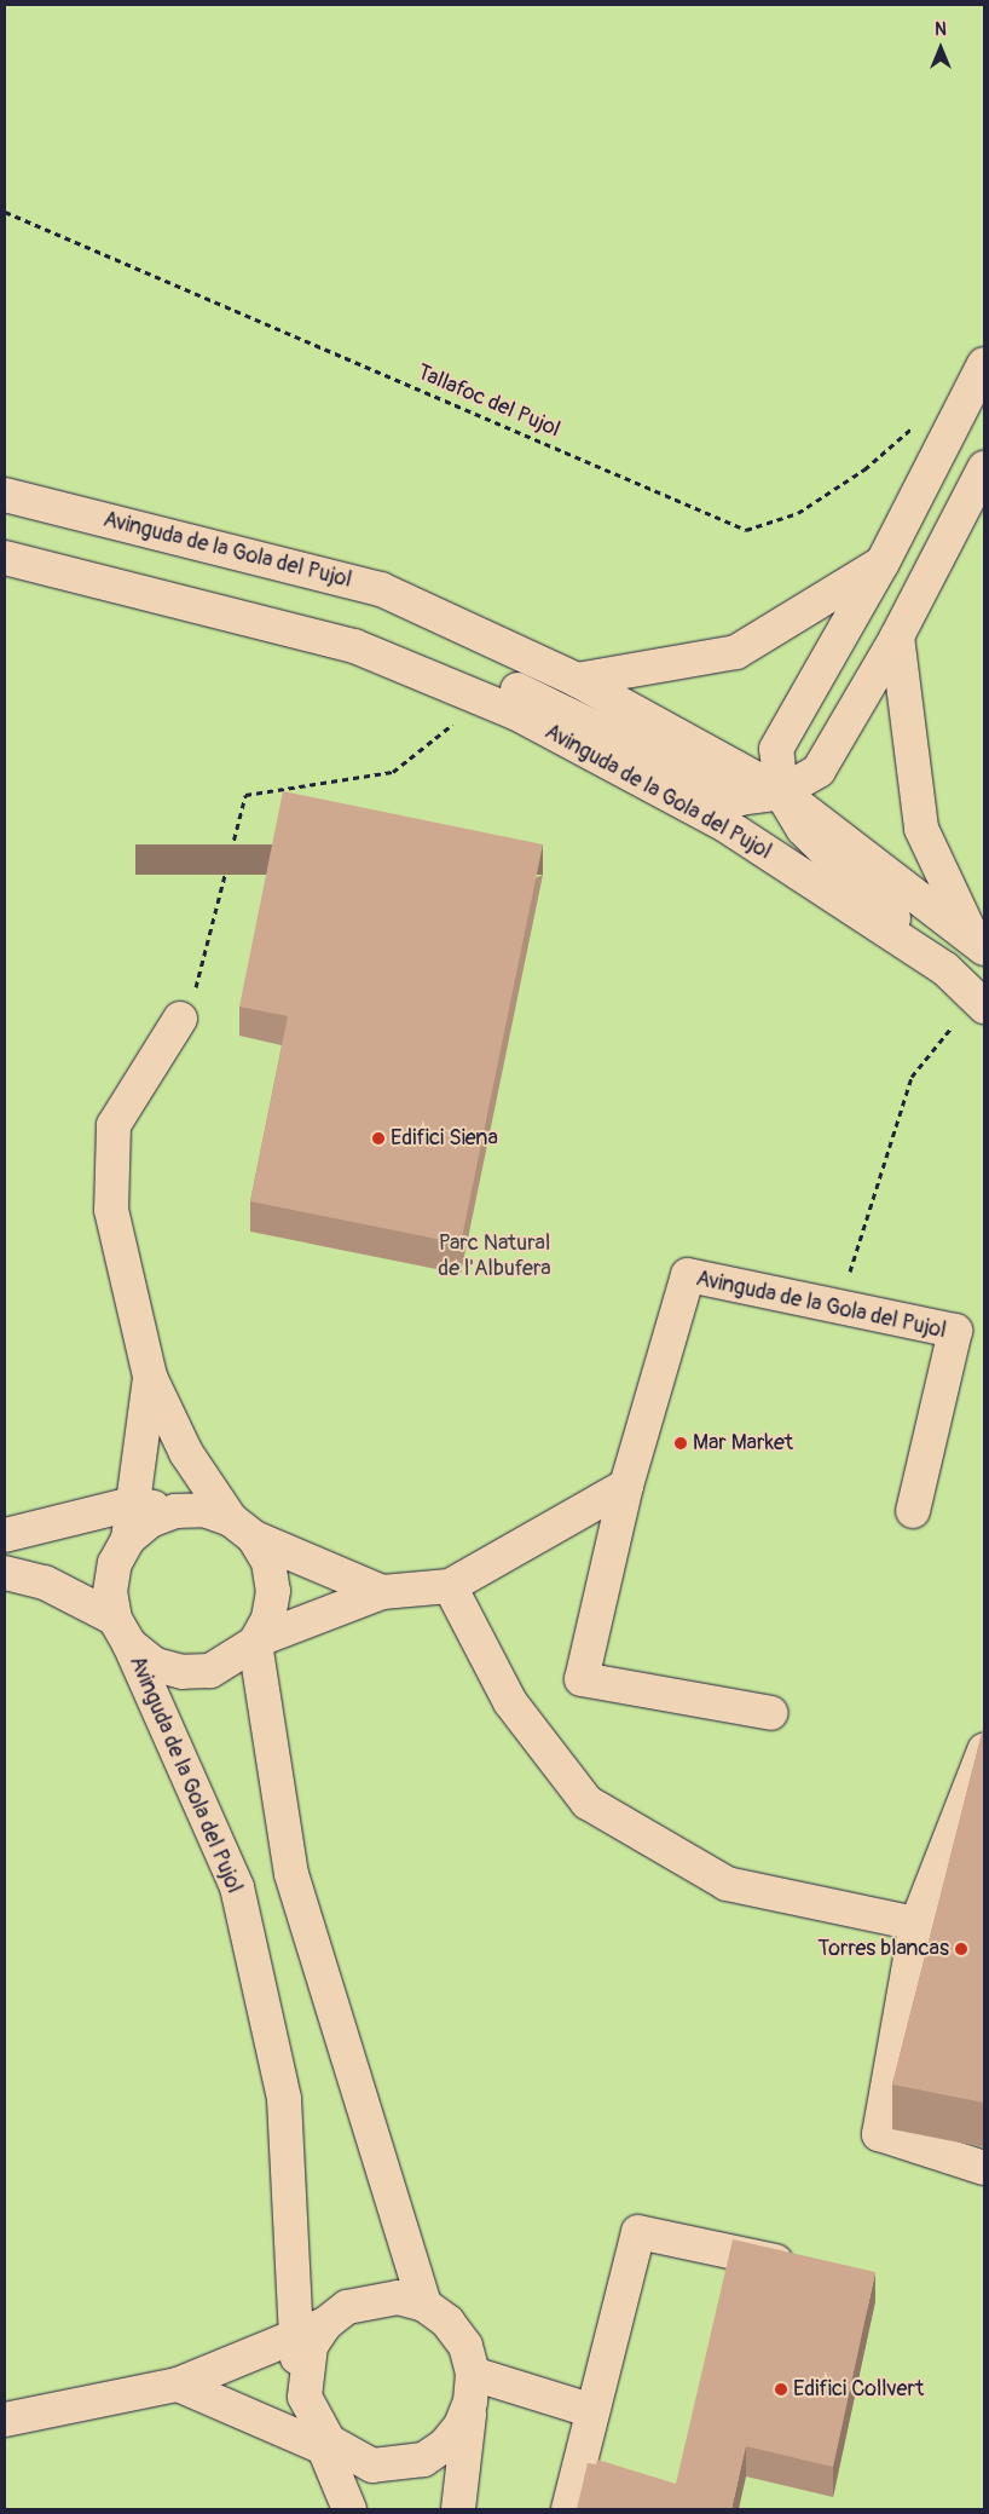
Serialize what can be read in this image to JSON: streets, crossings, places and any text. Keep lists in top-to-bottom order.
{
  "streets": {
    "street": ["Avinguda de la Gola del Pujol"],
    "path": ["Tallafoc del Pujol"]
  },
  "crossings": [
    ["Tallafoc del Pujol", "Avinguda de la Gola del Pujol"]
  ],
  "parks": ["Parc Natural de l'Albufera"],
  "places": [
    "Edifici Siena",
    "Mar Market",
    "Torres blancas",
    "Edifici Collvert"
  ],
  "north": "top"
}
